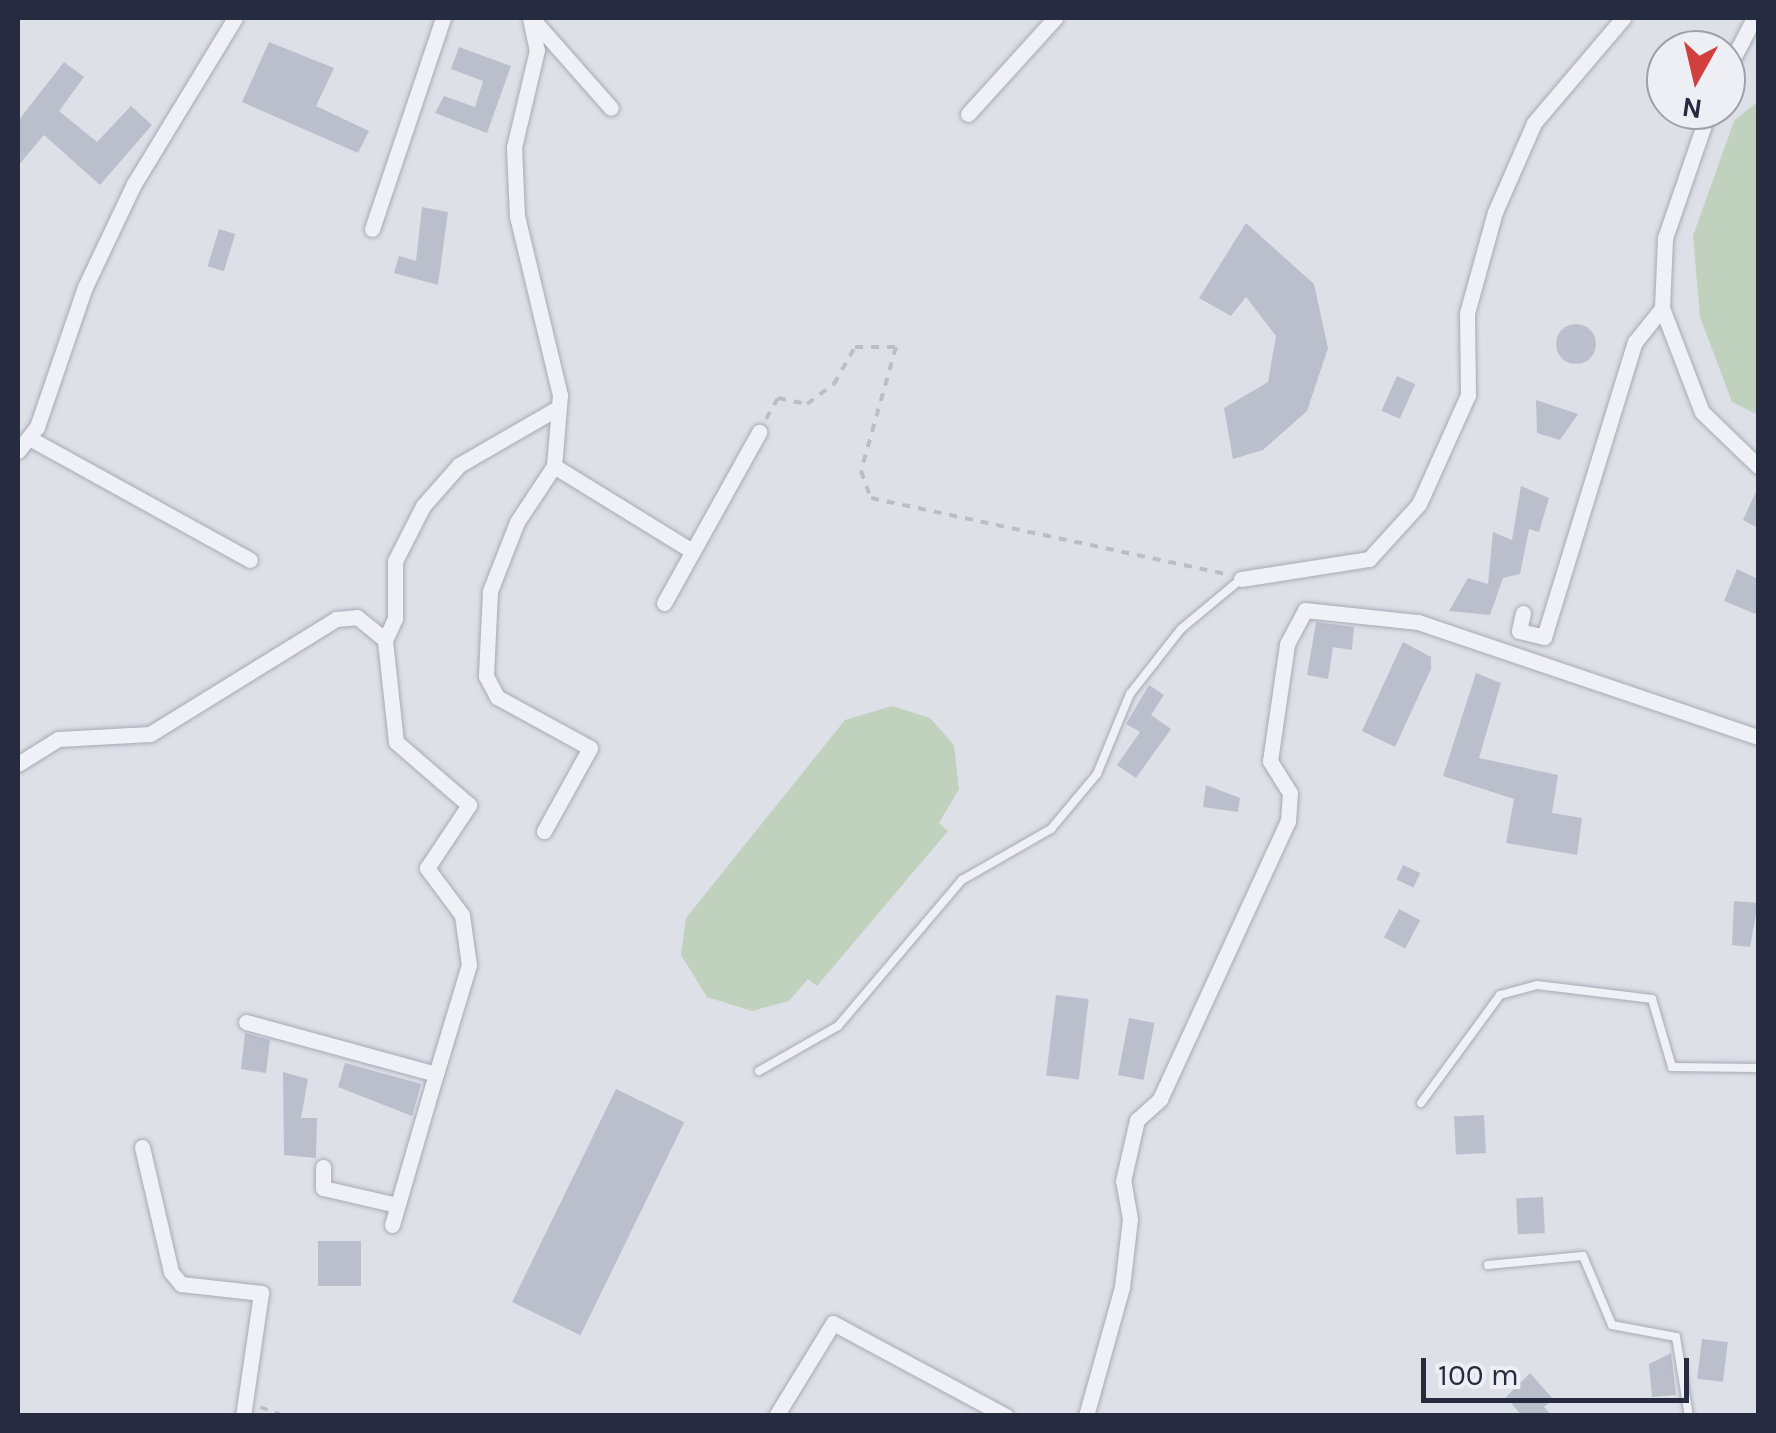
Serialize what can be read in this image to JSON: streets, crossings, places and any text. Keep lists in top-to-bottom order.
{
  "scale_bar": "100 m",
  "north": "bottom"
}
